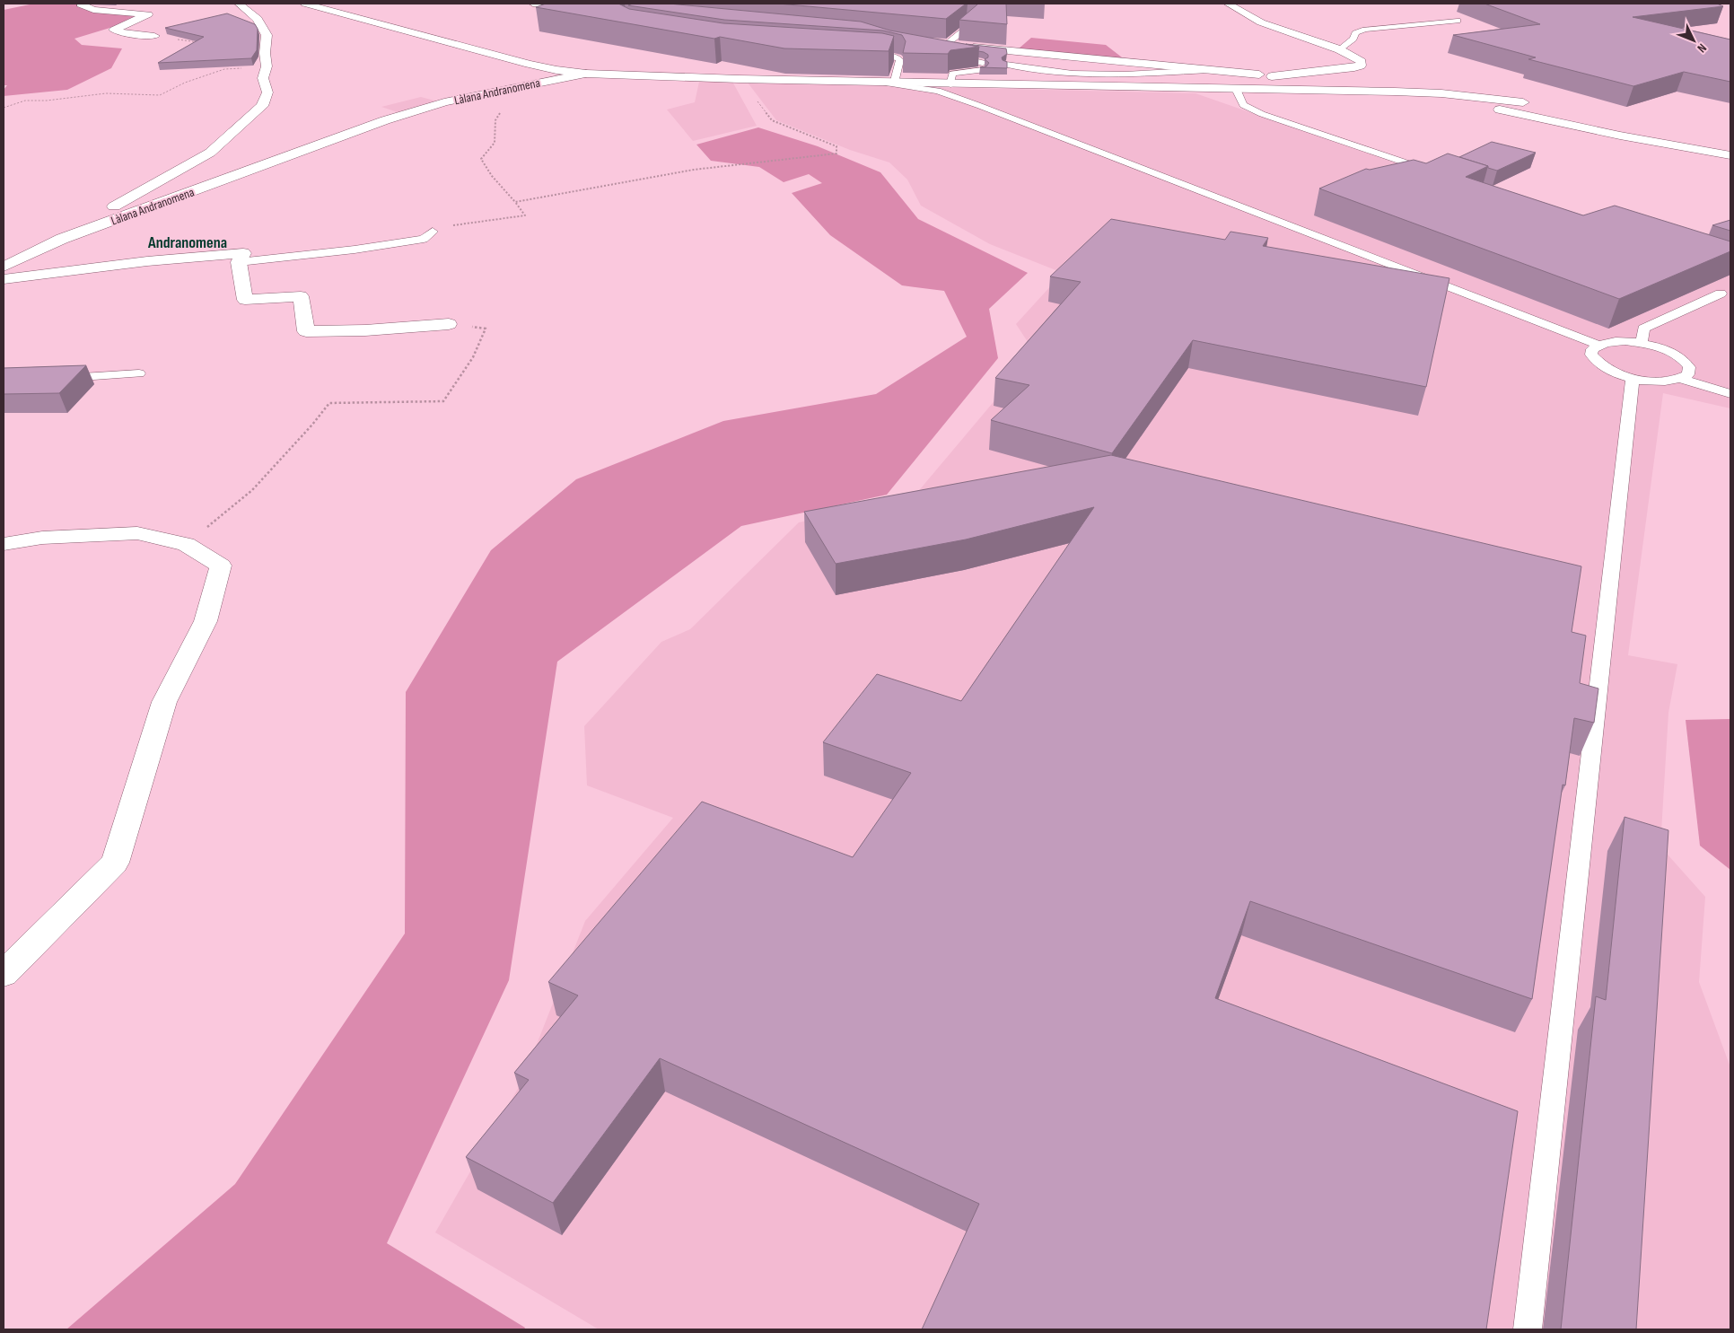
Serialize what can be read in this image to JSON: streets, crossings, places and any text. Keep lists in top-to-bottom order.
{
  "streets": {
    "street": ["Làlana Andranomena"]
  },
  "districts": ["Andranomena"],
  "north": "bottom right"
}
